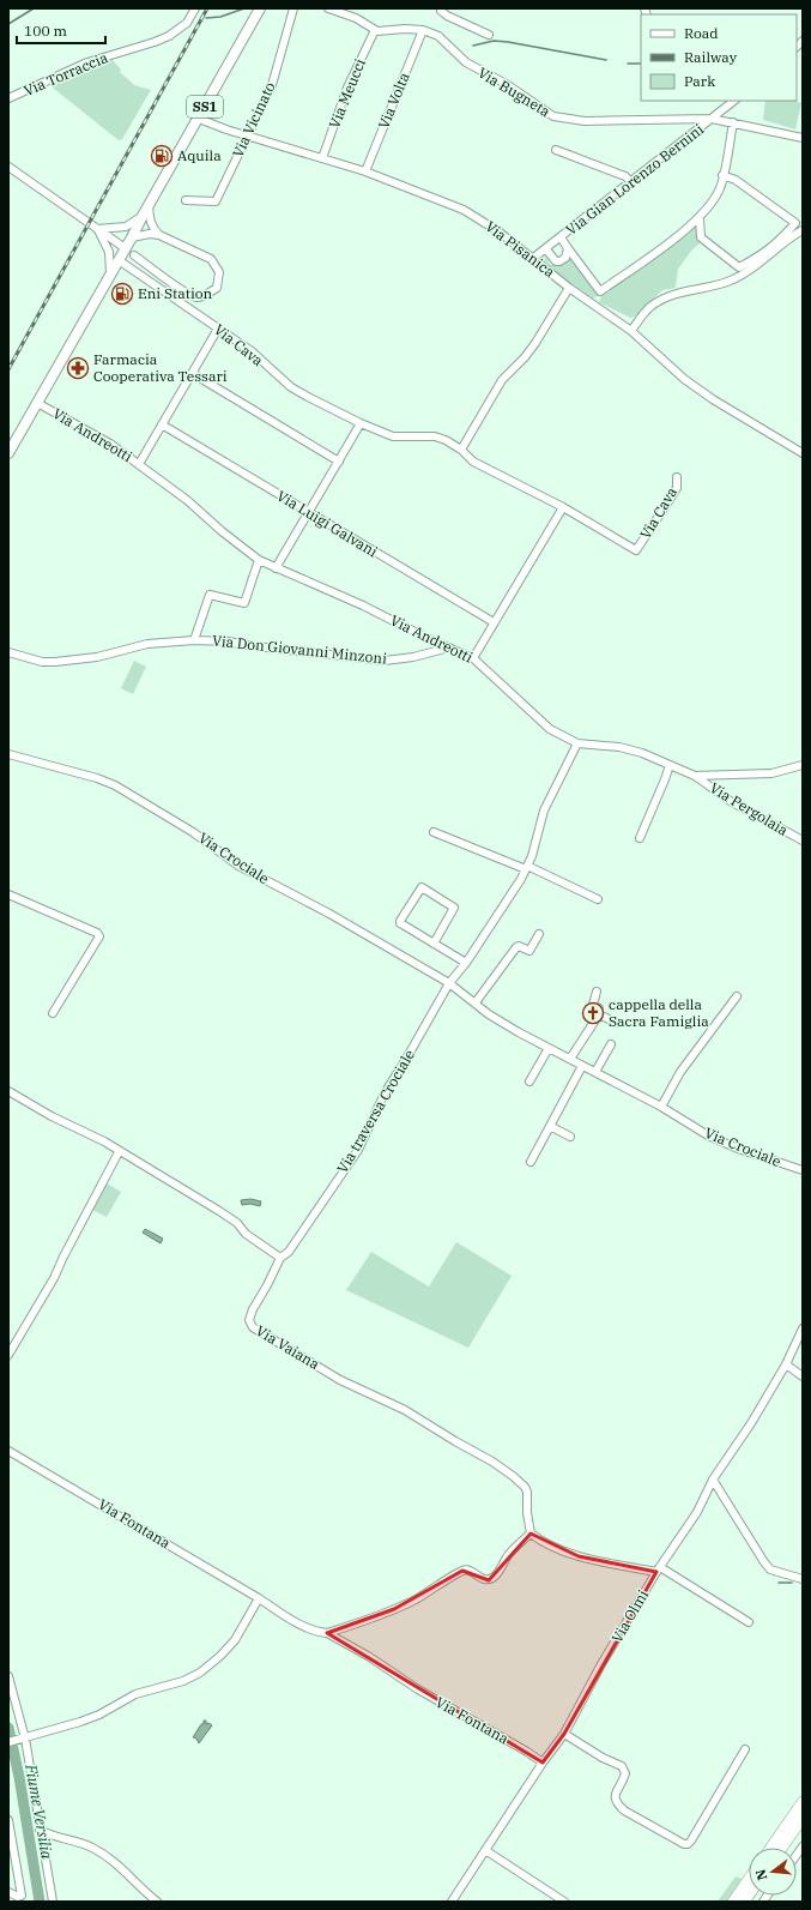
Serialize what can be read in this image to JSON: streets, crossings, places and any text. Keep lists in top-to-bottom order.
{
  "streets": {
    "main road": ["SS1"],
    "street": [
      "Via Torraccia",
      "Via Bugneta",
      "Via Meucci",
      "Via Volta",
      "Via Vicinato",
      "Via Gian Lorenzo Bernini",
      "Via Pisanica",
      "Via Cava",
      "Via Andreotti",
      "Via Luigi Galvani",
      "Via Don Giovanni Minzoni",
      "Via Pergolaia",
      "Via Crociale",
      "Via traversa Crociale",
      "Via Vaiana",
      "Via Fontana",
      "Via Olmi"
    ]
  },
  "crossings": [
    ["Via Bugneta", "Via Meucci"],
    ["Via Bugneta", "Via Volta"],
    ["Via Bugneta", "Via Gian Lorenzo Bernini"],
    ["Via Meucci", "Via Pisanica"],
    ["Via Volta", "Via Pisanica"],
    ["SS1", "Via Pisanica"],
    ["SS1", "Via Cava"],
    ["SS1", "Via Andreotti"],
    ["Via Vicinato", "Via Pisanica"],
    ["Via Gian Lorenzo Bernini", "Via Pisanica"],
    ["Via Andreotti", "Via Don Giovanni Minzoni"],
    ["Via Andreotti", "Via Pergolaia"],
    ["Via Crociale", "Via traversa Crociale"],
    ["Via traversa Crociale", "Via Vaiana"],
    ["Via Fontana", "Via Olmi"]
  ],
  "water": ["Fiume Versilia"],
  "places": {
    "fuel station": ["Aquila", "Eni Station"],
    "pharmacy": ["Farmacia Cooperativa Tessari"],
    "church": ["cappella della Sacra Famiglia"]
  },
  "legend": ["Road", "Railway", "Park"],
  "scale_bar": "100 m",
  "north": "left"
}
